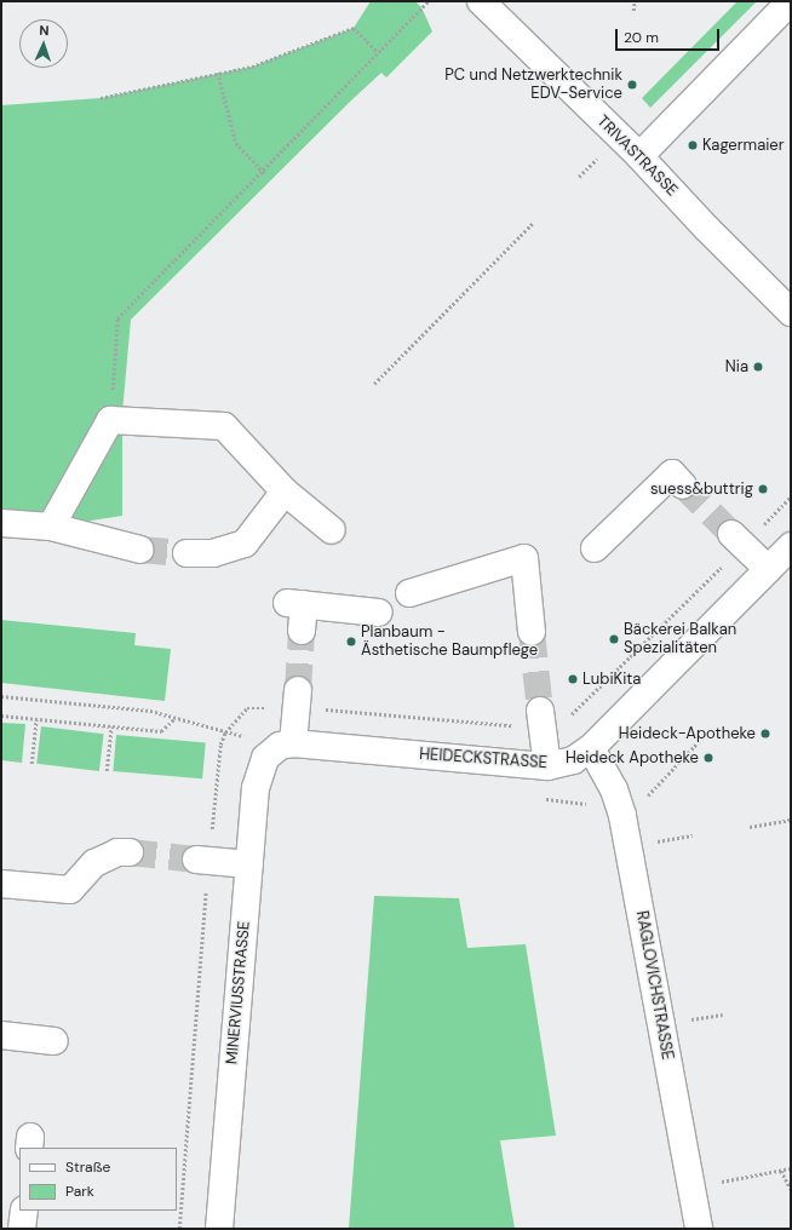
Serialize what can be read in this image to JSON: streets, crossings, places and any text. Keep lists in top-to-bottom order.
{
  "streets": {
    "street": [
      "TRIVASTRASSE",
      "HEIDECKSTRASSE",
      "RAGLOVICHSTRASSE",
      "MINERVIUSSTRASSE"
    ]
  },
  "crossings": [
    ["HEIDECKSTRASSE", "RAGLOVICHSTRASSE"],
    ["HEIDECKSTRASSE", "MINERVIUSSTRASSE"]
  ],
  "places": [
    "PC und Netzwerktechnik EDV-Service",
    "Kagermaier",
    "Nia",
    "suess&buttrig",
    "Bäckerei Balkan Spezialitäten",
    "Planbaum - Ästhetische Baumpflege",
    "LubiKita",
    "Heideck-Apotheke",
    "Heideck Apotheke"
  ],
  "legend": ["Straße", "Park"],
  "scale_bar": "20 m",
  "north": "top"
}
